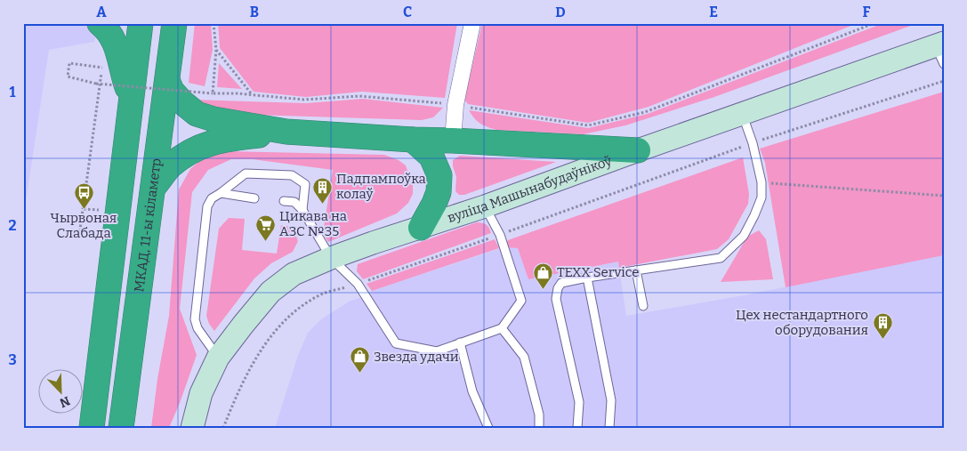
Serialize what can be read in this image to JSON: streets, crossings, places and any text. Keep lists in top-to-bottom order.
{
  "streets": {
    "highway": ["МКАД, 11-ы кіламетр"],
    "main road": ["вуліца Машынабудаўнікоў"]
  },
  "places": {
    "building": ["Падпампоўка колаў", "Цех нестандартного оборудования"],
    "bus stop": ["Чырвоная Слабада"],
    "supermarket": ["Цикава на АЗС №35"],
    "shop": ["TEXX Service", "Звезда удачи"]
  },
  "north": "bottom right",
  "grid": {
    "columns": [
      "A",
      "B",
      "C",
      "D",
      "E",
      "F"
    ],
    "rows": ["1", "2", "3"]
  }
}
